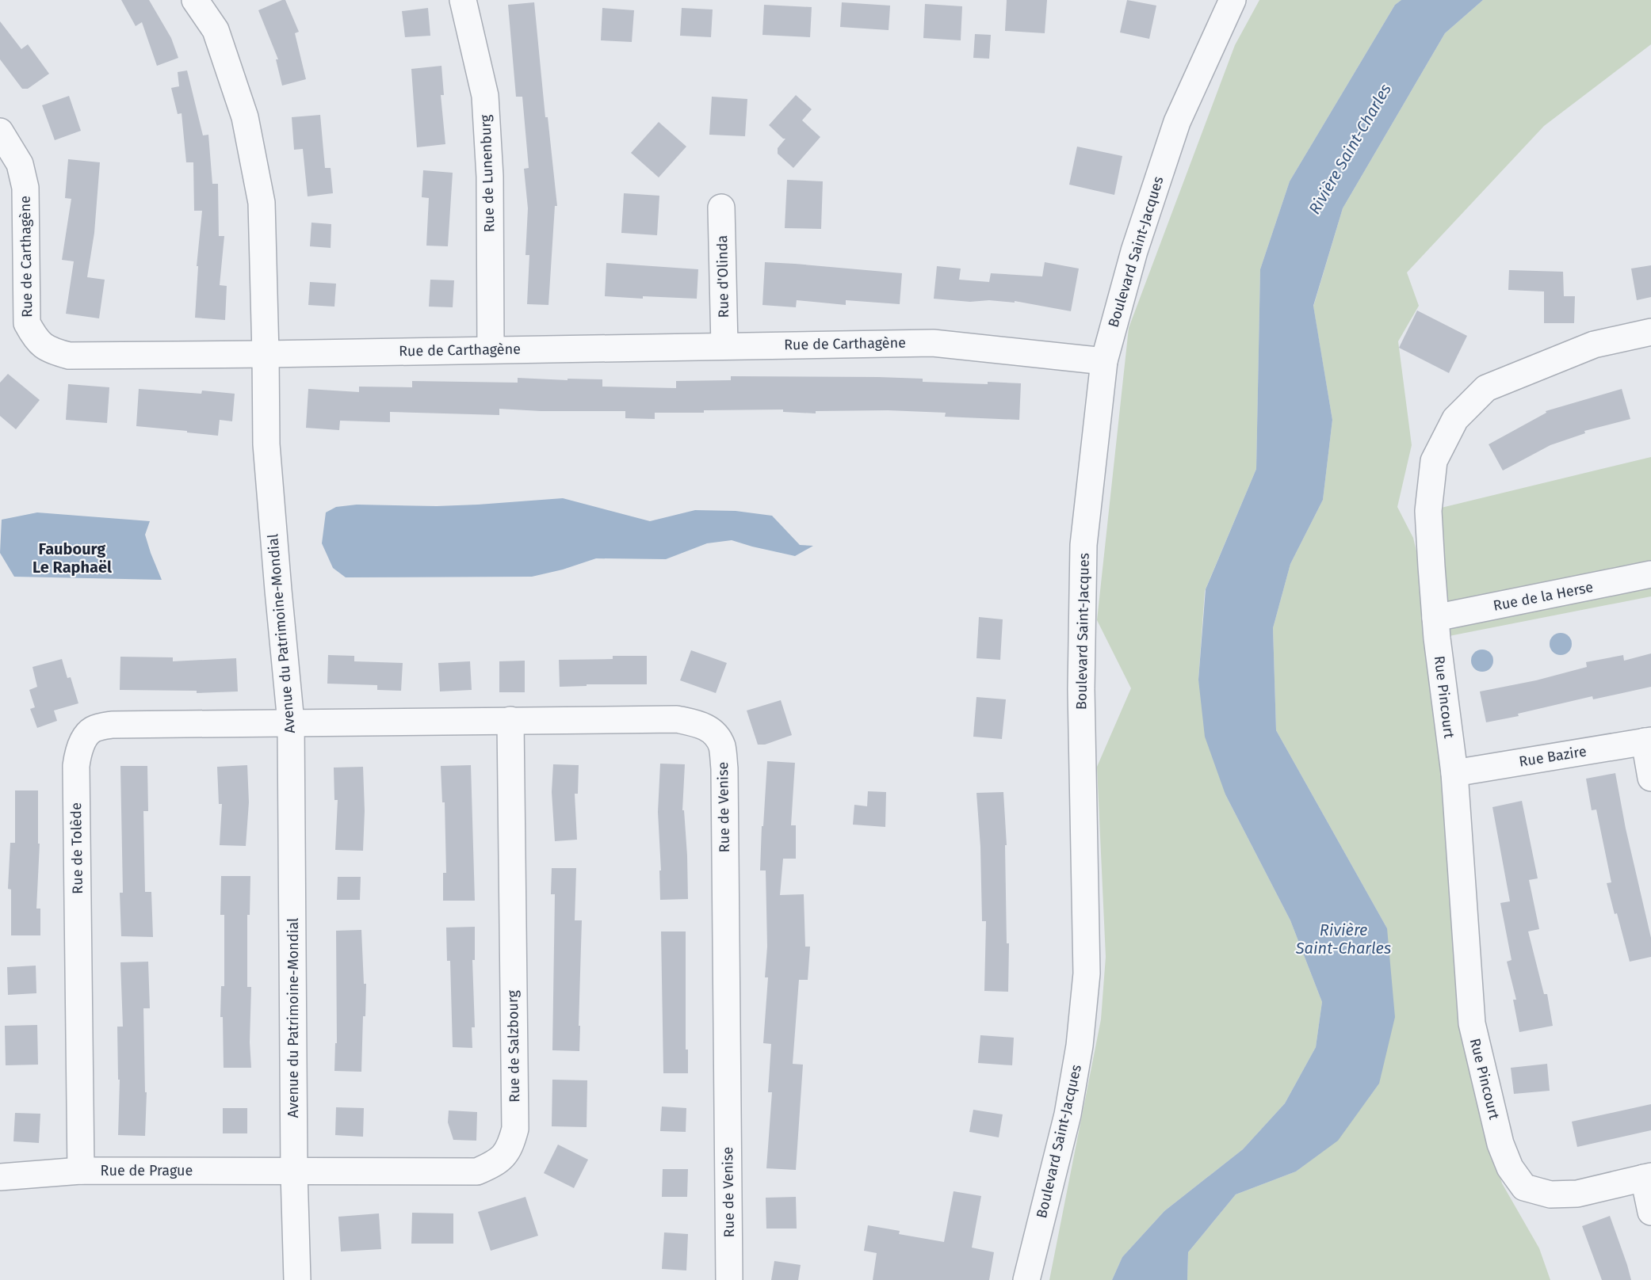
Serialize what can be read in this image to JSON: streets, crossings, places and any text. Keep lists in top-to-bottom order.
{
  "streets": {
    "street": [
      "Rue de Lunenburg",
      "Boulevard Saint-Jacques",
      "Rue de Carthagène",
      "Rue d'Olinda",
      "Rue de la Herse",
      "Avenue du Patrimoine-Mondial",
      "Rue Pincourt",
      "Rue Bazire",
      "Rue de Venise",
      "Rue de Tolède",
      "Rue de Salzbourg",
      "Rue de Prague"
    ]
  },
  "crossings": [
    ["Rue de Lunenburg", "Rue de Carthagène"],
    ["Boulevard Saint-Jacques", "Rue de Carthagène"],
    ["Rue de Carthagène", "Rue d'Olinda"],
    ["Rue de Carthagène", "Avenue du Patrimoine-Mondial"],
    ["Rue de la Herse", "Rue Pincourt"],
    ["Avenue du Patrimoine-Mondial", "Rue de Venise"],
    ["Avenue du Patrimoine-Mondial", "Rue de Tolède"],
    ["Avenue du Patrimoine-Mondial", "Rue de Salzbourg"],
    ["Avenue du Patrimoine-Mondial", "Rue de Prague"],
    ["Rue Pincourt", "Rue Bazire"],
    ["Rue de Venise", "Rue de Tolède"],
    ["Rue de Venise", "Rue de Salzbourg"],
    ["Rue de Tolède", "Rue de Prague"],
    ["Rue de Salzbourg", "Rue de Prague"]
  ],
  "districts": ["Faubourg Le Raphaël"],
  "water": ["Rivière Saint-Charles"]
}
